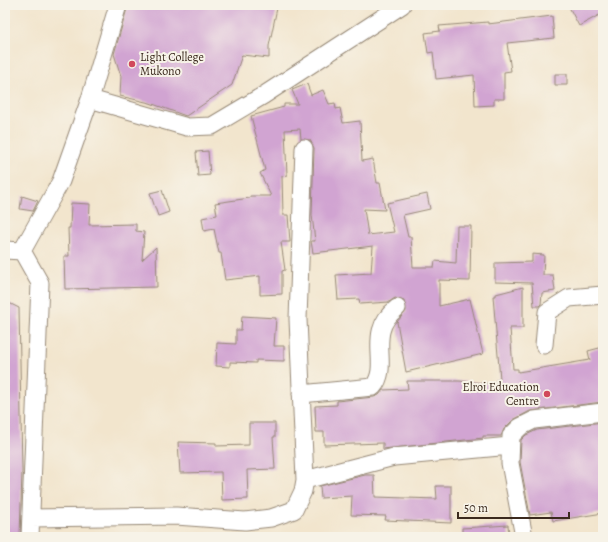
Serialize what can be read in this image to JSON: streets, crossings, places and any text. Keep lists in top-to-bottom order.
{
  "places": ["Light College Mukono", "Elroi Education Centre"],
  "scale_bar": "50 m"
}
